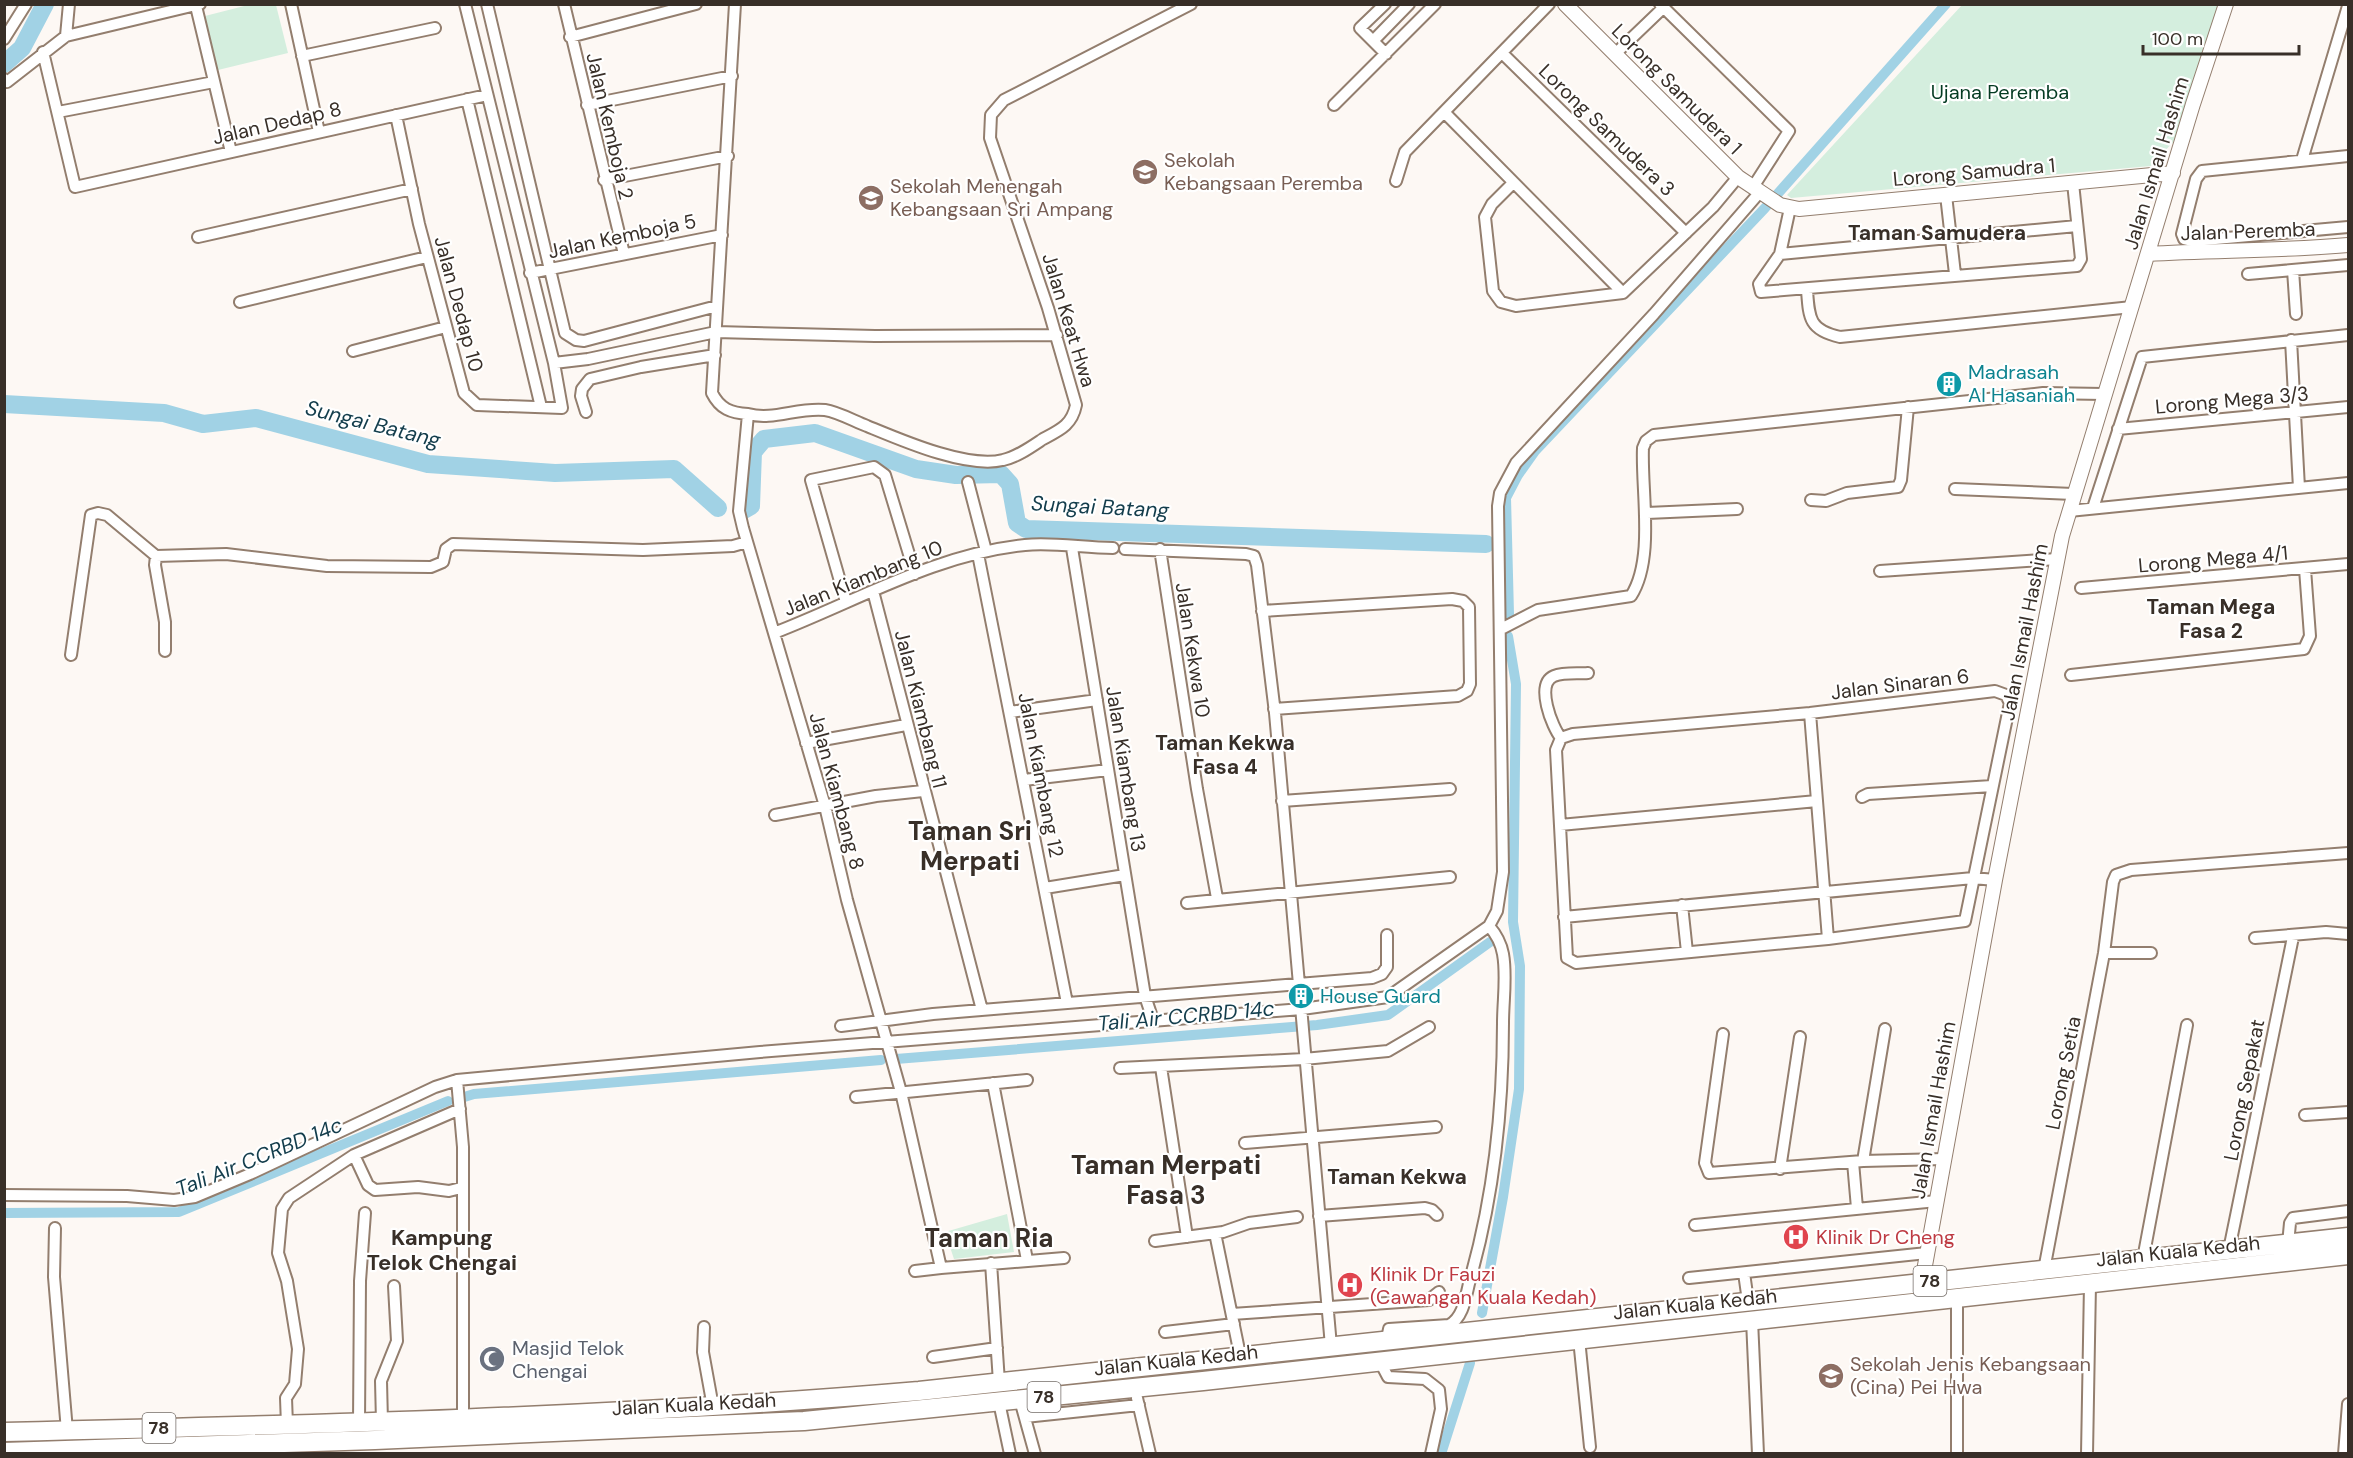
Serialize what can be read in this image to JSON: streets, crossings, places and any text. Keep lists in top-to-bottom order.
{
  "streets": {
    "main road": ["Jalan Kuala Kedah", "78"],
    "street": [
      "Lorong Samudera 1",
      "Jalan Dedap 8",
      "Jalan Kemboja 2",
      "Lorong Samudera 3",
      "Jalan Ismail Hashim",
      "Lorong Samudra 1",
      "Jalan Peremba",
      "Jalan Kemboja 5",
      "Jalan Dedap 10",
      "Jalan Keat Hwa",
      "Lorong Mega 3/3",
      "Lorong Mega 4/1",
      "Jalan Kiambang 10",
      "Jalan Kekwa 10",
      "Jalan Sinaran 6",
      "Jalan Kiambang 11",
      "Jalan Kiambang 13",
      "Jalan Kiambang 12",
      "Jalan Kiambang 8",
      "Lorong Setia",
      "Lorong Sepakat"
    ]
  },
  "crossings": [
    ["Lorong Samudera 1", "Lorong Samudra 1"],
    ["Jalan Dedap 8", "Jalan Dedap 10"],
    ["Jalan Kemboja 2", "Jalan Kemboja 5"],
    ["Jalan Ismail Hashim", "Lorong Samudra 1"],
    ["Jalan Ismail Hashim", "Jalan Peremba"],
    ["Jalan Ismail Hashim", "Jalan Kuala Kedah"],
    ["Jalan Keat Hwa", "Jalan Kiambang 8"],
    ["Jalan Kiambang 10", "Jalan Kiambang 11"],
    ["Jalan Kiambang 10", "Jalan Kiambang 13"],
    ["Jalan Kiambang 10", "Jalan Kiambang 12"],
    ["Jalan Kiambang 10", "Jalan Kiambang 8"],
    ["Lorong Setia", "Jalan Kuala Kedah"],
    ["Lorong Sepakat", "Jalan Kuala Kedah"]
  ],
  "districts": [
    "Taman Samudera",
    "Taman Mega Fasa 2",
    "Taman Kekwa Fasa 4",
    "Taman Sri Merpati",
    "Taman Merpati Fasa 3",
    "Taman Kekwa",
    "Kampung Telok Chengai",
    "Taman Ria"
  ],
  "water": ["Sungai Batang", "Tali Air CCRBD 14c"],
  "parks": ["Ujana Peremba"],
  "places": {
    "school or university": ["Sekolah Kebangsaan Peremba", "Sekolah Menengah Kebangsaan Sri Ampang", "Sekolah Jenis Kebangsaan (Cina) Pei Hwa"],
    "building": ["Madrasah Al Hasaniah", "House Guard"],
    "hospital": ["Klinik Dr Cheng", "Klinik Dr Fauzi (Cawangan Kuala Kedah)"],
    "mosque": ["Masjid Telok Chengai"]
  },
  "scale_bar": "100 m"
}
